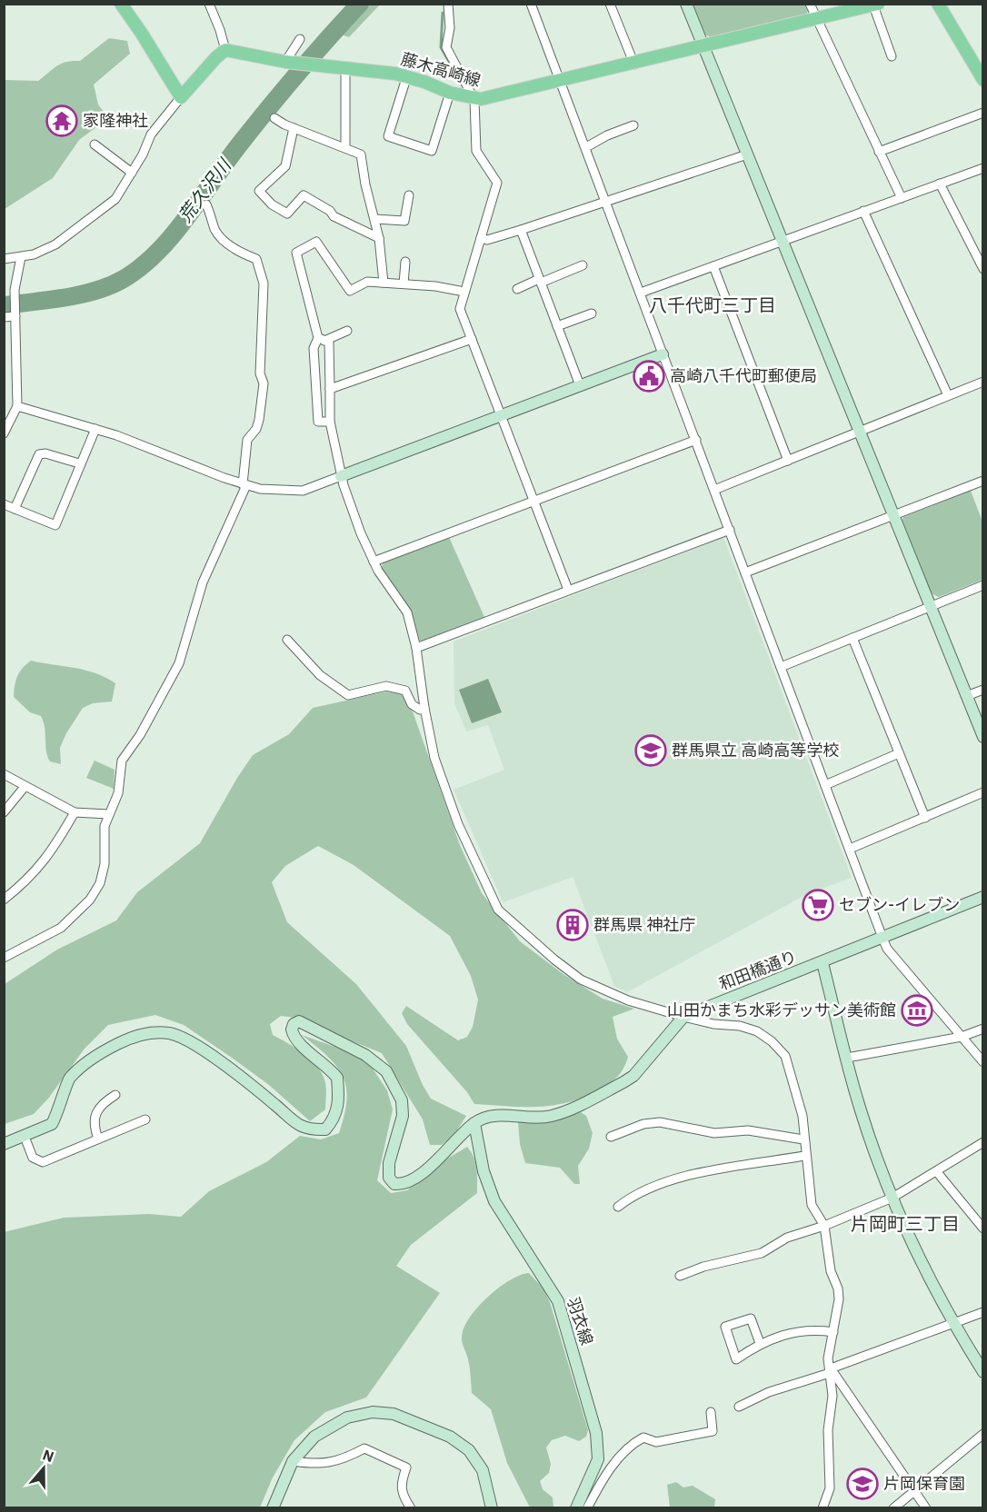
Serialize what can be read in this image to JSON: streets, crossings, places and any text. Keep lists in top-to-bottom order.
{
  "streets": {
    "main road": ["藤木高崎線"],
    "street": ["和田橋通り", "羽衣線"]
  },
  "crossings": [
    ["和田橋通り", "羽衣線"]
  ],
  "districts": ["八千代町三丁目", "片岡町三丁目"],
  "water": ["荒久沢川"],
  "places": {
    "temple": ["家隆神社"],
    "public building": ["高崎八千代町郵便局"],
    "school or university": ["群馬県立 高崎高等学校", "片岡保育園"],
    "supermarket": ["セブン-イレブン"],
    "building": ["群馬県 神社庁"],
    "museum": ["山田かまち水彩デッサン美術館"]
  },
  "north": "top"
}
